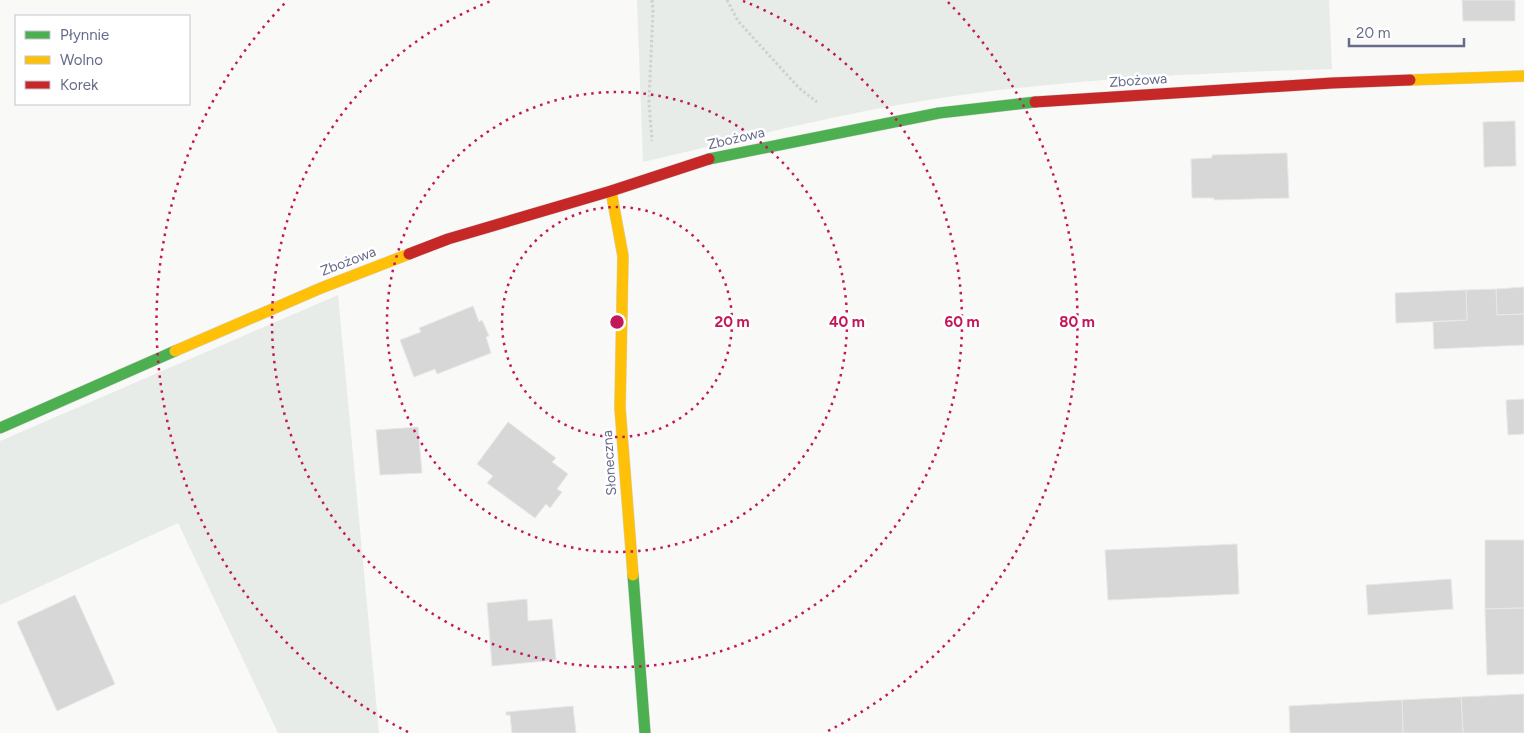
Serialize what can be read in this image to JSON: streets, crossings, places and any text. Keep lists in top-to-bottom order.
{
  "streets": {
    "street": ["Zbożowa", "Słoneczna"]
  },
  "crossings": [
    ["Zbożowa", "Słoneczna"]
  ],
  "legend": ["Płynnie", "Wolno", "Korek"],
  "scale_bar": "20 m",
  "rings": [
    "20 m",
    "40 m",
    "60 m",
    "80 m"
  ]
}
